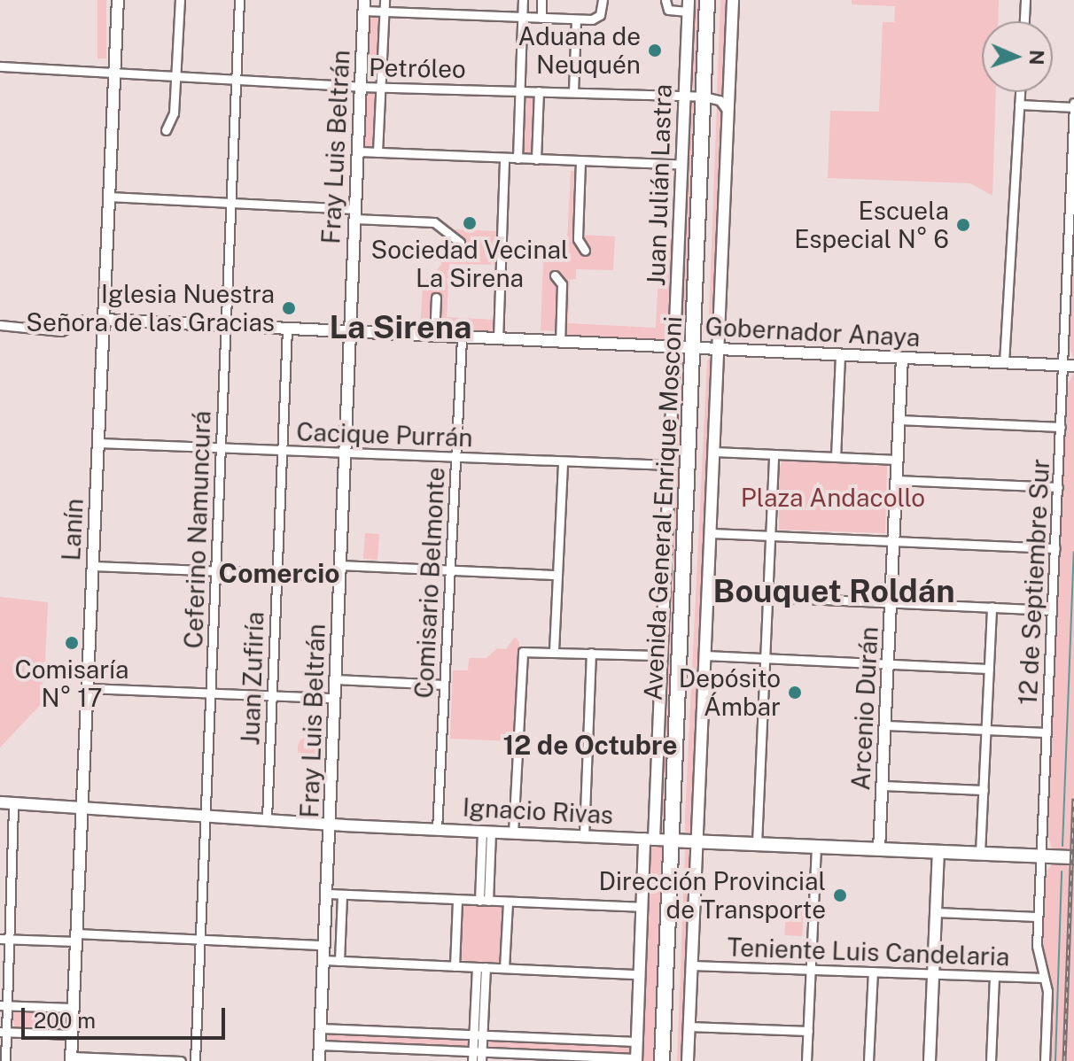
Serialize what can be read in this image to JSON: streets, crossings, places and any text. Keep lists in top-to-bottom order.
{
  "streets": {
    "highway": ["Avenida General Enrique Mosconi"],
    "main road": ["Ignacio Rivas"],
    "street": [
      "Petróleo",
      "Fray Luis Beltrán",
      "Juan Julián Lastra",
      "Gobernador Anaya",
      "Cacique Purrán",
      "Lanín",
      "Ceferino Namuncurá",
      "12 de Septiembre Sur",
      "Comisario Belmonte",
      "Juan Zufiría",
      "Arcenio Durán",
      "Teniente Luis Candelaria"
    ]
  },
  "crossings": [
    ["Petróleo", "Fray Luis Beltrán"],
    ["Petróleo", "Juan Julián Lastra"],
    ["Petróleo", "Avenida General Enrique Mosconi"],
    ["Petróleo", "Lanín"],
    ["Petróleo", "Ceferino Namuncurá"],
    ["Fray Luis Beltrán", "Gobernador Anaya"],
    ["Fray Luis Beltrán", "Cacique Purrán"],
    ["Fray Luis Beltrán", "Ignacio Rivas"],
    ["Juan Julián Lastra", "Gobernador Anaya"],
    ["Juan Julián Lastra", "Cacique Purrán"],
    ["Juan Julián Lastra", "Ignacio Rivas"],
    ["Gobernador Anaya", "Avenida General Enrique Mosconi"],
    ["Gobernador Anaya", "Lanín"],
    ["Gobernador Anaya", "Ceferino Namuncurá"],
    ["Gobernador Anaya", "12 de Septiembre Sur"],
    ["Gobernador Anaya", "Comisario Belmonte"],
    ["Gobernador Anaya", "Juan Zufiría"],
    ["Gobernador Anaya", "Arcenio Durán"],
    ["Cacique Purrán", "Lanín"],
    ["Cacique Purrán", "Ceferino Namuncurá"],
    ["Cacique Purrán", "Comisario Belmonte"],
    ["Cacique Purrán", "Juan Zufiría"],
    ["Avenida General Enrique Mosconi", "Ignacio Rivas"],
    ["Lanín", "Ignacio Rivas"],
    ["Ceferino Namuncurá", "Ignacio Rivas"],
    ["12 de Septiembre Sur", "Ignacio Rivas"],
    ["12 de Septiembre Sur", "Teniente Luis Candelaria"],
    ["Comisario Belmonte", "Ignacio Rivas"],
    ["Juan Zufiría", "Ignacio Rivas"],
    ["Arcenio Durán", "Ignacio Rivas"]
  ],
  "districts": [
    "La Sirena",
    "Comercio",
    "Bouquet Roldán",
    "12 de Octubre"
  ],
  "parks": ["Plaza Andacollo"],
  "places": [
    "Aduana de Neuquén",
    "Sociedad Vecinal La Sirena",
    "Escuela Especial N° 6",
    "Iglesia Nuestra Señora de las Gracias",
    "Comisaría N° 17",
    "Depósito Ámbar",
    "Dirección Provincial de Transporte"
  ],
  "scale_bar": "200 m",
  "north": "right"
}
